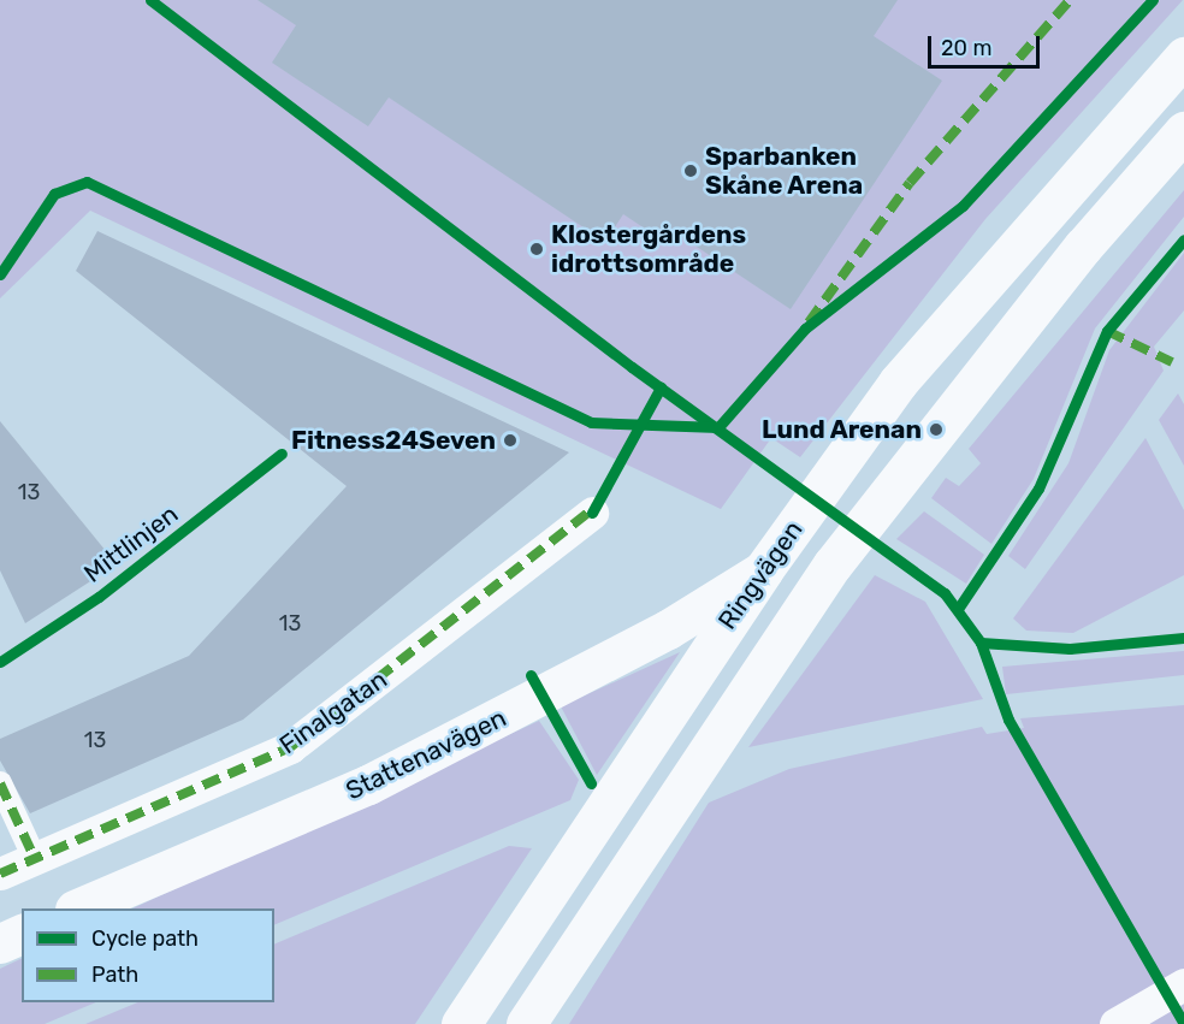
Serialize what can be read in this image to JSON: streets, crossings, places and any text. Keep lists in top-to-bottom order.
{
  "streets": {
    "main road": ["Ringvägen", "Stattenavägen"],
    "street": ["Finalgatan"],
    "cycle path": ["Mittlinjen"]
  },
  "crossings": [
    ["Ringvägen", "Stattenavägen"]
  ],
  "places": [
    "Sparbanken Skåne Arena",
    "Klostergårdens idrottsområde",
    "Lund Arenan",
    "Fitness24Seven"
  ],
  "house_numbers": ["13", "13", "13"],
  "legend": ["Cycle path", "Path"],
  "scale_bar": "20 m"
}
